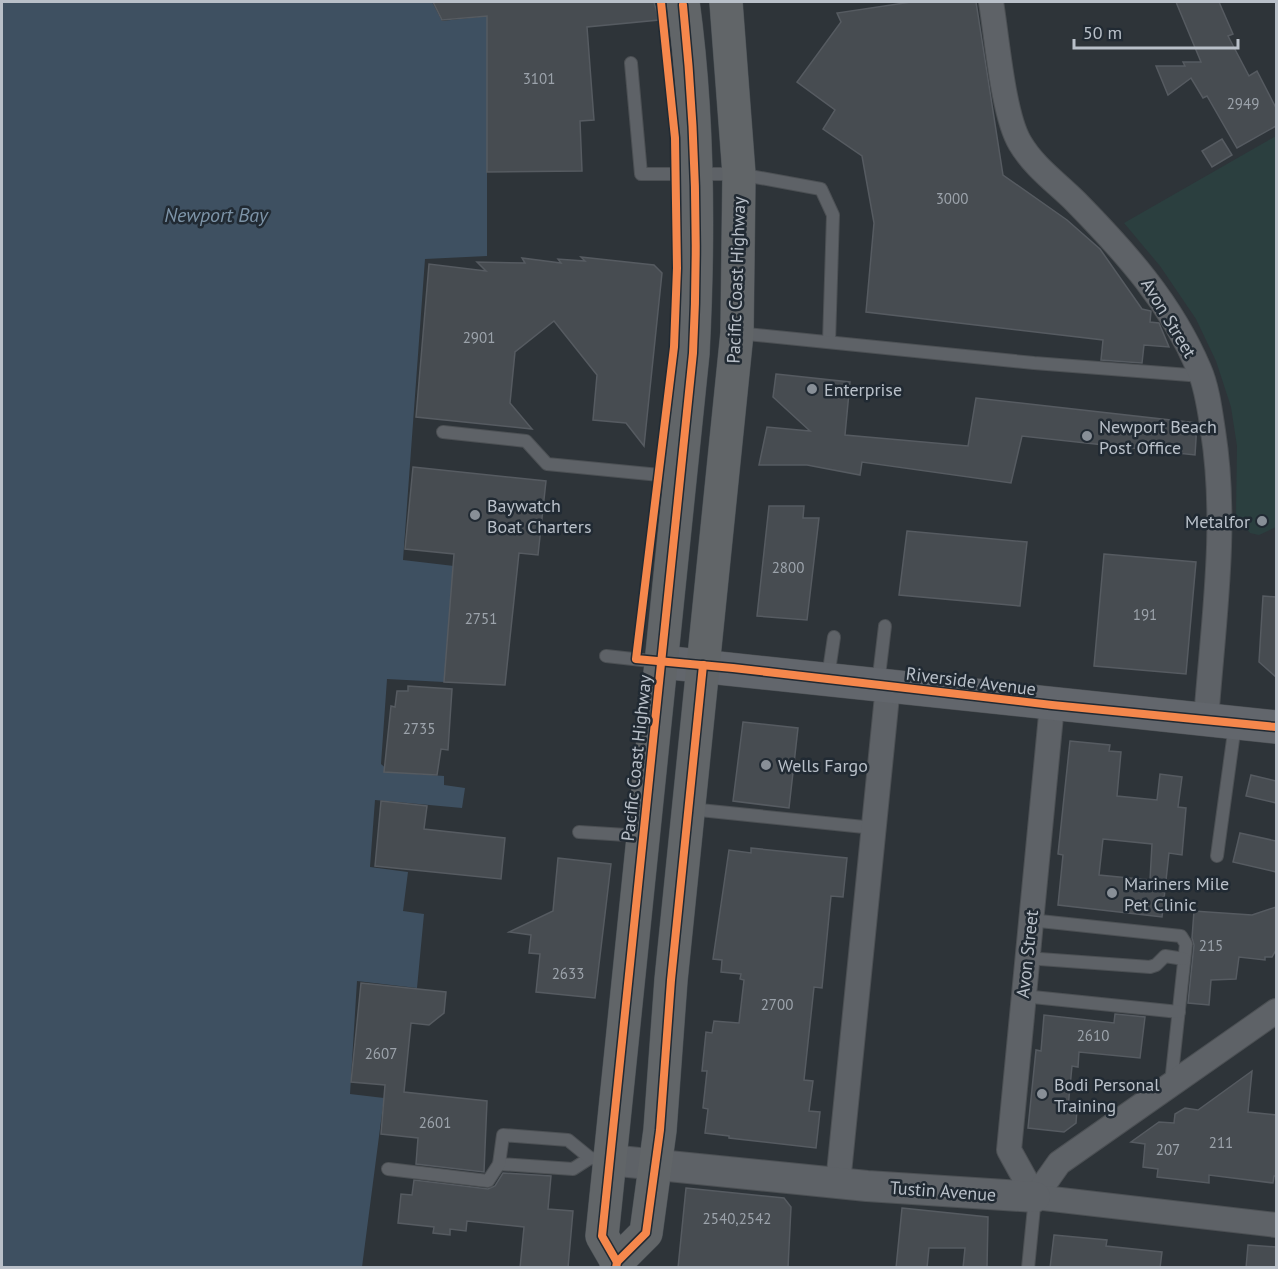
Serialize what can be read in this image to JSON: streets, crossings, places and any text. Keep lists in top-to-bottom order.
{
  "streets": {
    "highway": ["Pacific Coast Highway"],
    "main road": ["Riverside Avenue"],
    "street": ["Avon Street", "Tustin Avenue"]
  },
  "crossings": [
    ["Pacific Coast Highway", "Riverside Avenue"],
    ["Pacific Coast Highway", "Tustin Avenue"],
    ["Avon Street", "Riverside Avenue"],
    ["Avon Street", "Tustin Avenue"]
  ],
  "water": ["Newport Bay"],
  "places": [
    "Enterprise",
    "Newport Beach Post Office",
    "Baywatch Boat Charters",
    "Metalfor",
    "Wells Fargo",
    "Mariners Mile Pet Clinic",
    "Bodi Personal Training"
  ],
  "house_numbers": [
    "3101",
    "2949",
    "3000",
    "2901",
    "2800",
    "191",
    "2751",
    "2735",
    "215",
    "2633",
    "2700",
    "2610",
    "2607",
    "2601",
    "211",
    "207",
    "2540,2542"
  ],
  "scale_bar": "50 m"
}
